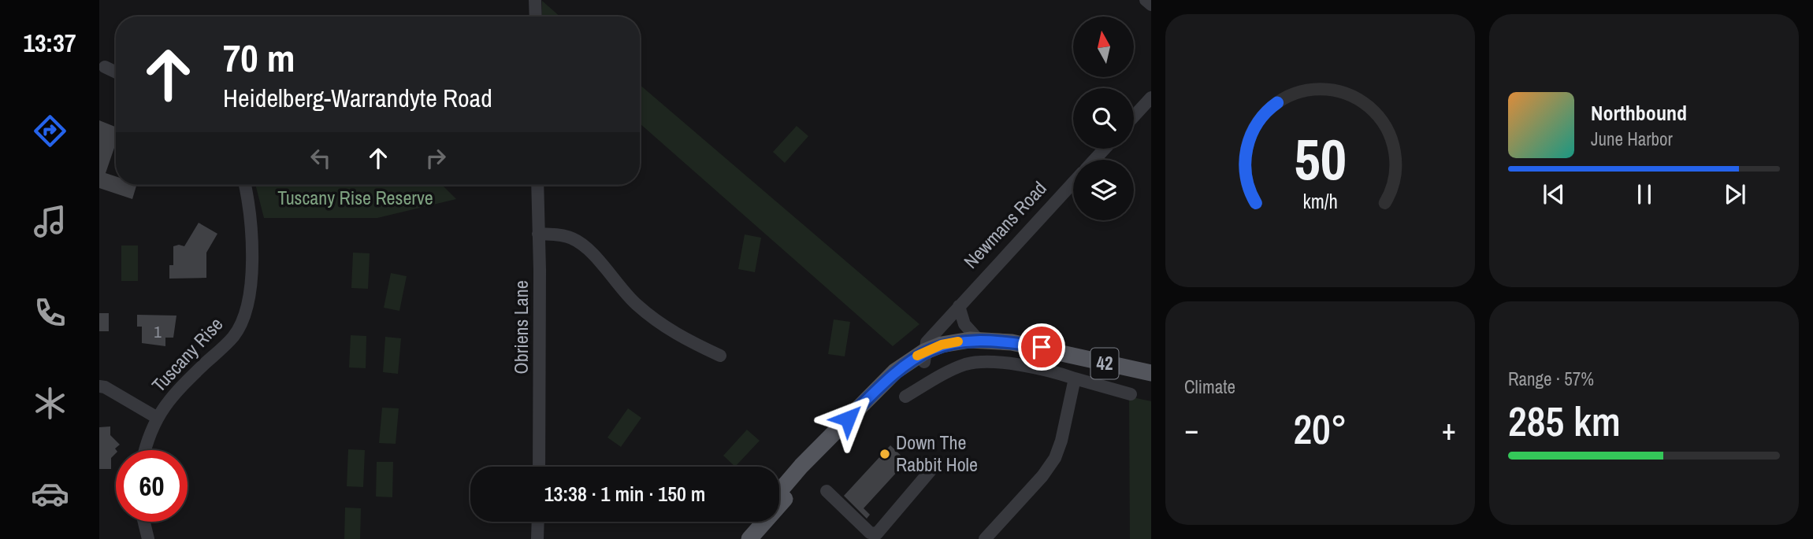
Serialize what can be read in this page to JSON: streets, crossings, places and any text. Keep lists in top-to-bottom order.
{
  "streets": {
    "main road": ["Newmans Road", "42"],
    "street": ["Obriens Lane", "Tuscany Rise"]
  },
  "crossings": [
    ["Newmans Road", "42"]
  ],
  "parks": ["Tuscany Rise Reserve"],
  "places": ["Down The Rabbit Hole"],
  "house_numbers": ["1"],
  "north": "top",
  "page": {
    "tabs": "13:37",
    "turn": ["70 m", "Heidelberg-Warrandyte Road"],
    "song": ["Northbound", "June Harbor"],
    "tile": [
      "Climate",
      ["Range · 57%", "285 km"]
    ],
    "heat": ["−", "20°", "+"],
    "limit": "60",
    "trip": "13:38 · 1 min · 150 m",
    "gauge": ["50", "km/h"]
  }
}
